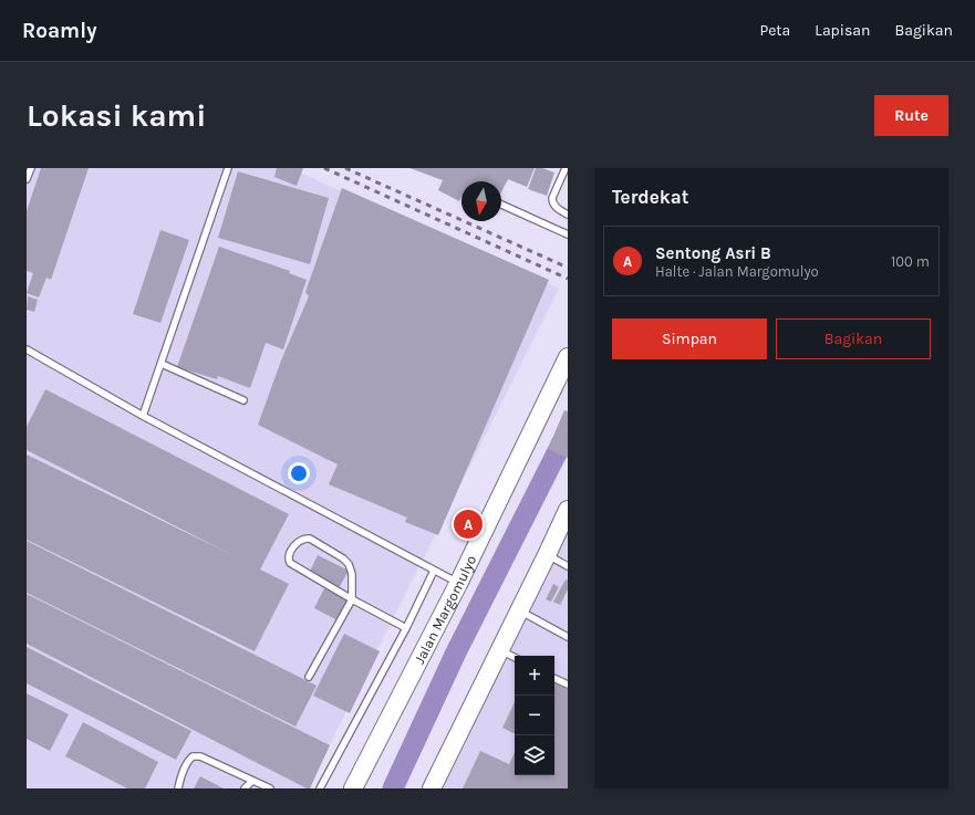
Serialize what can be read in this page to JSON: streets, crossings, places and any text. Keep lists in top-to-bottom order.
{
  "streets": {
    "main road": ["Jalan Margomulyo"]
  },
  "north": "bottom",
  "page": {
    "header": "Roamly",
    "nav": ["Peta", "Lapisan", "Bagikan"],
    "buttons": [
      "Rute",
      ["Simpan", "Bagikan"]
    ],
    "title": "Lokasi kami",
    "heading": "Terdekat",
    "list": [
      {
        "mark": "A",
        "name": "Sentong Asri B",
        "note": "Halte · Jalan Margomulyo",
        "value": "100 m"
      }
    ],
    "pins": "A",
    "map_buttons": ["+", "−"]
  }
}
